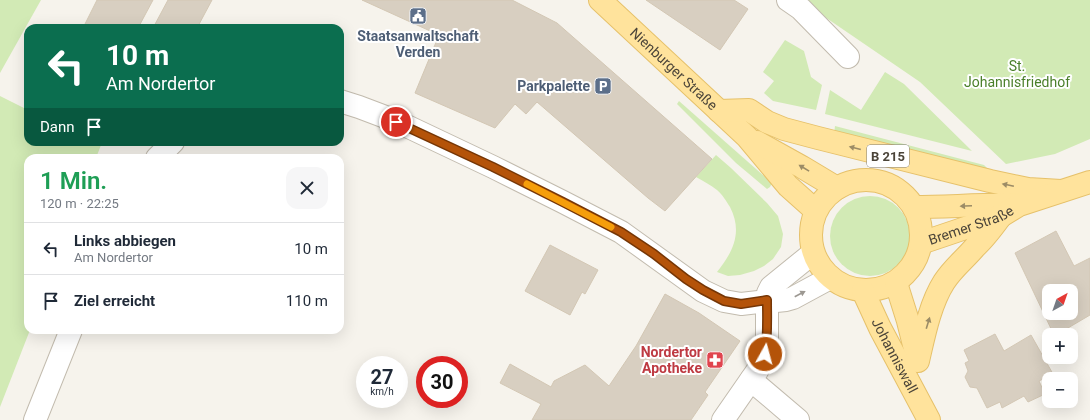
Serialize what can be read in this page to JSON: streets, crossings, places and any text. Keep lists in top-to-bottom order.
{
  "streets": {
    "main road": [
      "Nienburger Straße",
      "B 215",
      "Bremer Straße",
      "Johanniswall"
    ]
  },
  "crossings": [
    ["Nienburger Straße", "B 215"],
    ["Nienburger Straße", "Bremer Straße"],
    ["Nienburger Straße", "Johanniswall"],
    ["B 215", "Bremer Straße"],
    ["Bremer Straße", "Johanniswall"]
  ],
  "parks": ["St. Johannisfriedhof"],
  "places": {
    "public building": ["Staatsanwaltschaft Verden"],
    "parking": ["Parkpalette"],
    "pharmacy": ["Nordertor Apotheke"]
  },
  "north": "top right",
  "page": {
    "turn": ["10 m", "Am Nordertor"],
    "then": "Dann",
    "heading": ["1 Min.", "120 m · 22:25"],
    "list": [
      {
        "name": "Links abbiegen",
        "note": "Am Nordertor",
        "value": "10 m"
      },
      {
        "name": "Ziel erreicht",
        "value": "110 m"
      }
    ],
    "map_buttons": ["+", "−"],
    "speed": "27 km/h",
    "limit": "30"
  }
}
